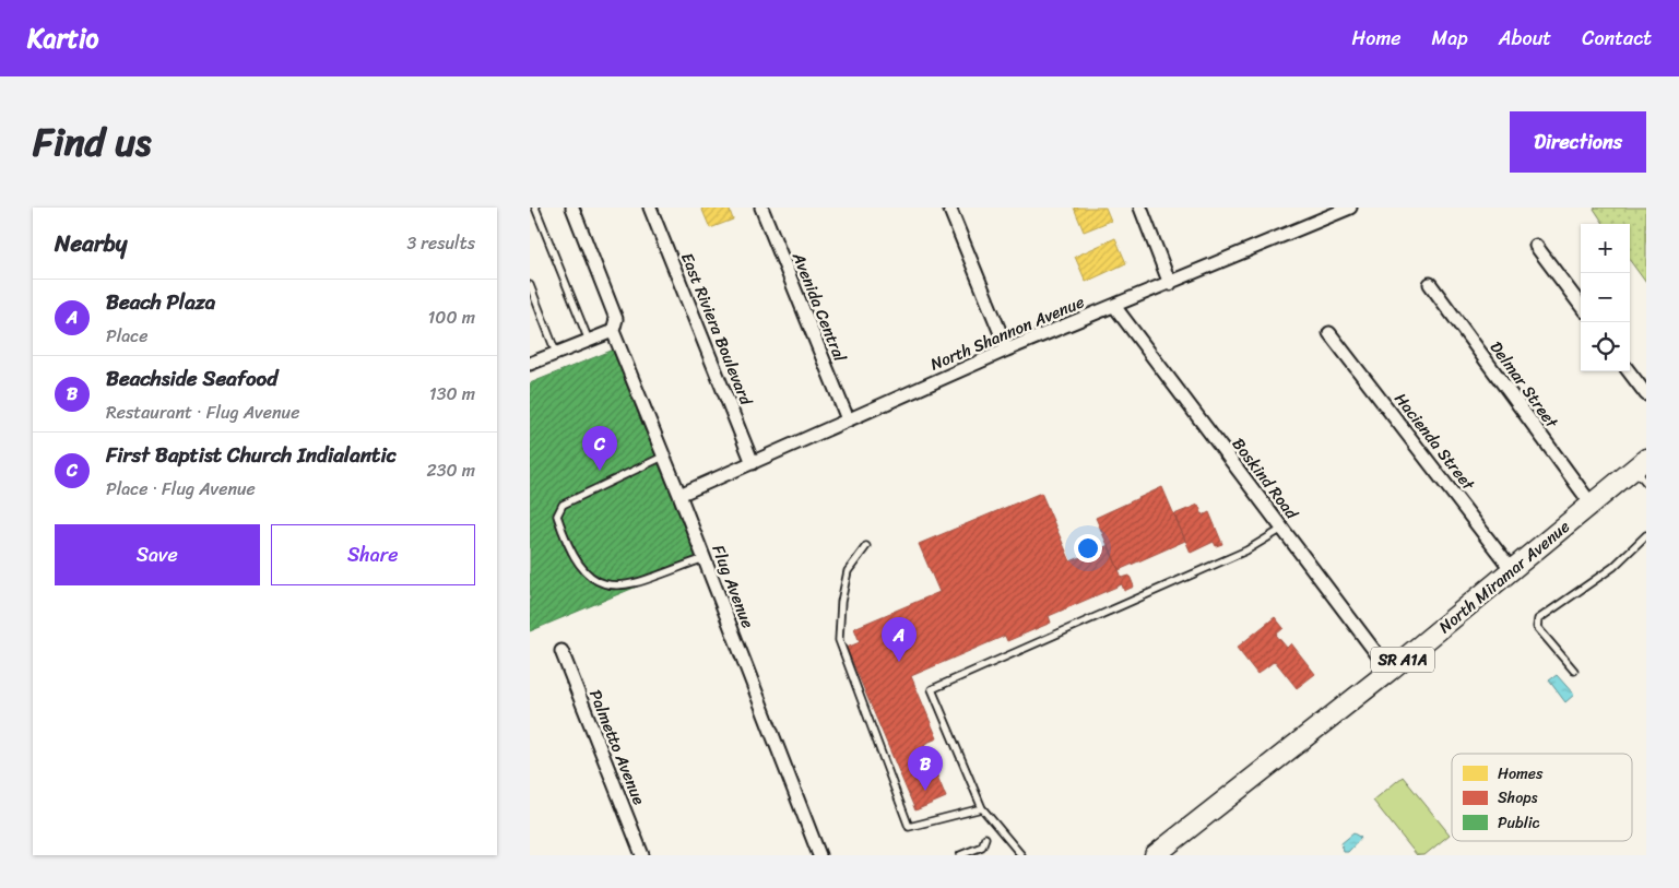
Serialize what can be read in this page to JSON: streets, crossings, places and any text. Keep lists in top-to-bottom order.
{
  "streets": {
    "main road": ["North Miramar Avenue", "SR A1A"],
    "street": [
      "Avenida Central",
      "East Riviera Boulevard",
      "North Shannon Avenue",
      "Delmar Street",
      "Hacienda Street",
      "Boskind Road",
      "Flug Avenue",
      "Palmetto Avenue"
    ]
  },
  "crossings": [
    ["Avenida Central", "North Shannon Avenue"],
    ["East Riviera Boulevard", "North Shannon Avenue"],
    ["North Shannon Avenue", "Boskind Road"],
    ["North Shannon Avenue", "Flug Avenue"],
    ["Delmar Street", "North Miramar Avenue"],
    ["Hacienda Street", "North Miramar Avenue"],
    ["Boskind Road", "North Miramar Avenue"]
  ],
  "legend": ["Homes", "Shops", "Public"],
  "page": {
    "header": "Kartio",
    "nav": [
      "Home",
      "Map",
      "About",
      "Contact"
    ],
    "title": "Find us",
    "buttons": [
      "Directions",
      ["Save", "Share"]
    ],
    "heading": ["Nearby", "3 results"],
    "map_buttons": ["+", "−"],
    "list": [
      {
        "mark": "A",
        "name": "Beach Plaza",
        "note": "Place",
        "value": "100 m"
      },
      {
        "mark": "B",
        "name": "Beachside Seafood",
        "note": "Restaurant · Flug Avenue",
        "value": "130 m"
      },
      {
        "mark": "C",
        "name": "First Baptist Church Indialantic",
        "note": "Place · Flug Avenue",
        "value": "230 m"
      }
    ],
    "pins": ["C", "A", "B"]
  }
}
